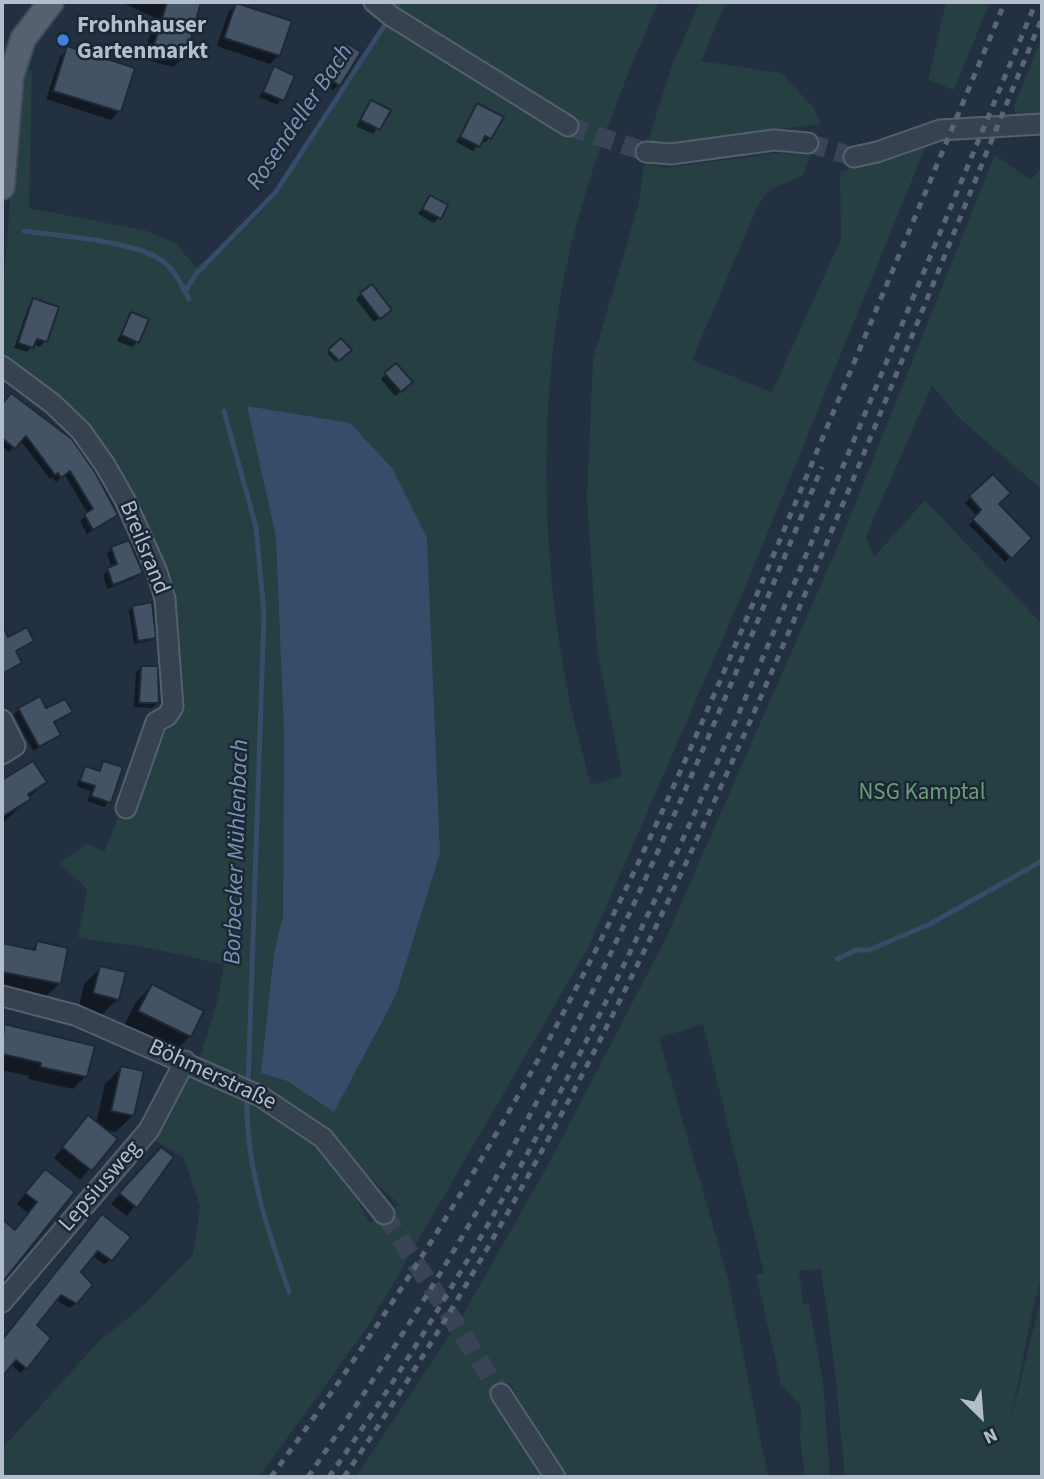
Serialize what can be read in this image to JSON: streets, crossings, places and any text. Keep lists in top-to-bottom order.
{
  "streets": {
    "street": ["Breilsrand", "Böhmerstraße", "Lepsiusweg"]
  },
  "crossings": [
    ["Böhmerstraße", "Lepsiusweg"]
  ],
  "water": ["Rosendeller Bach", "Borbecker Mühlenbach"],
  "parks": ["NSG Kamptal"],
  "places": ["Frohnhauser Gartenmarkt"],
  "north": "bottom right"
}
